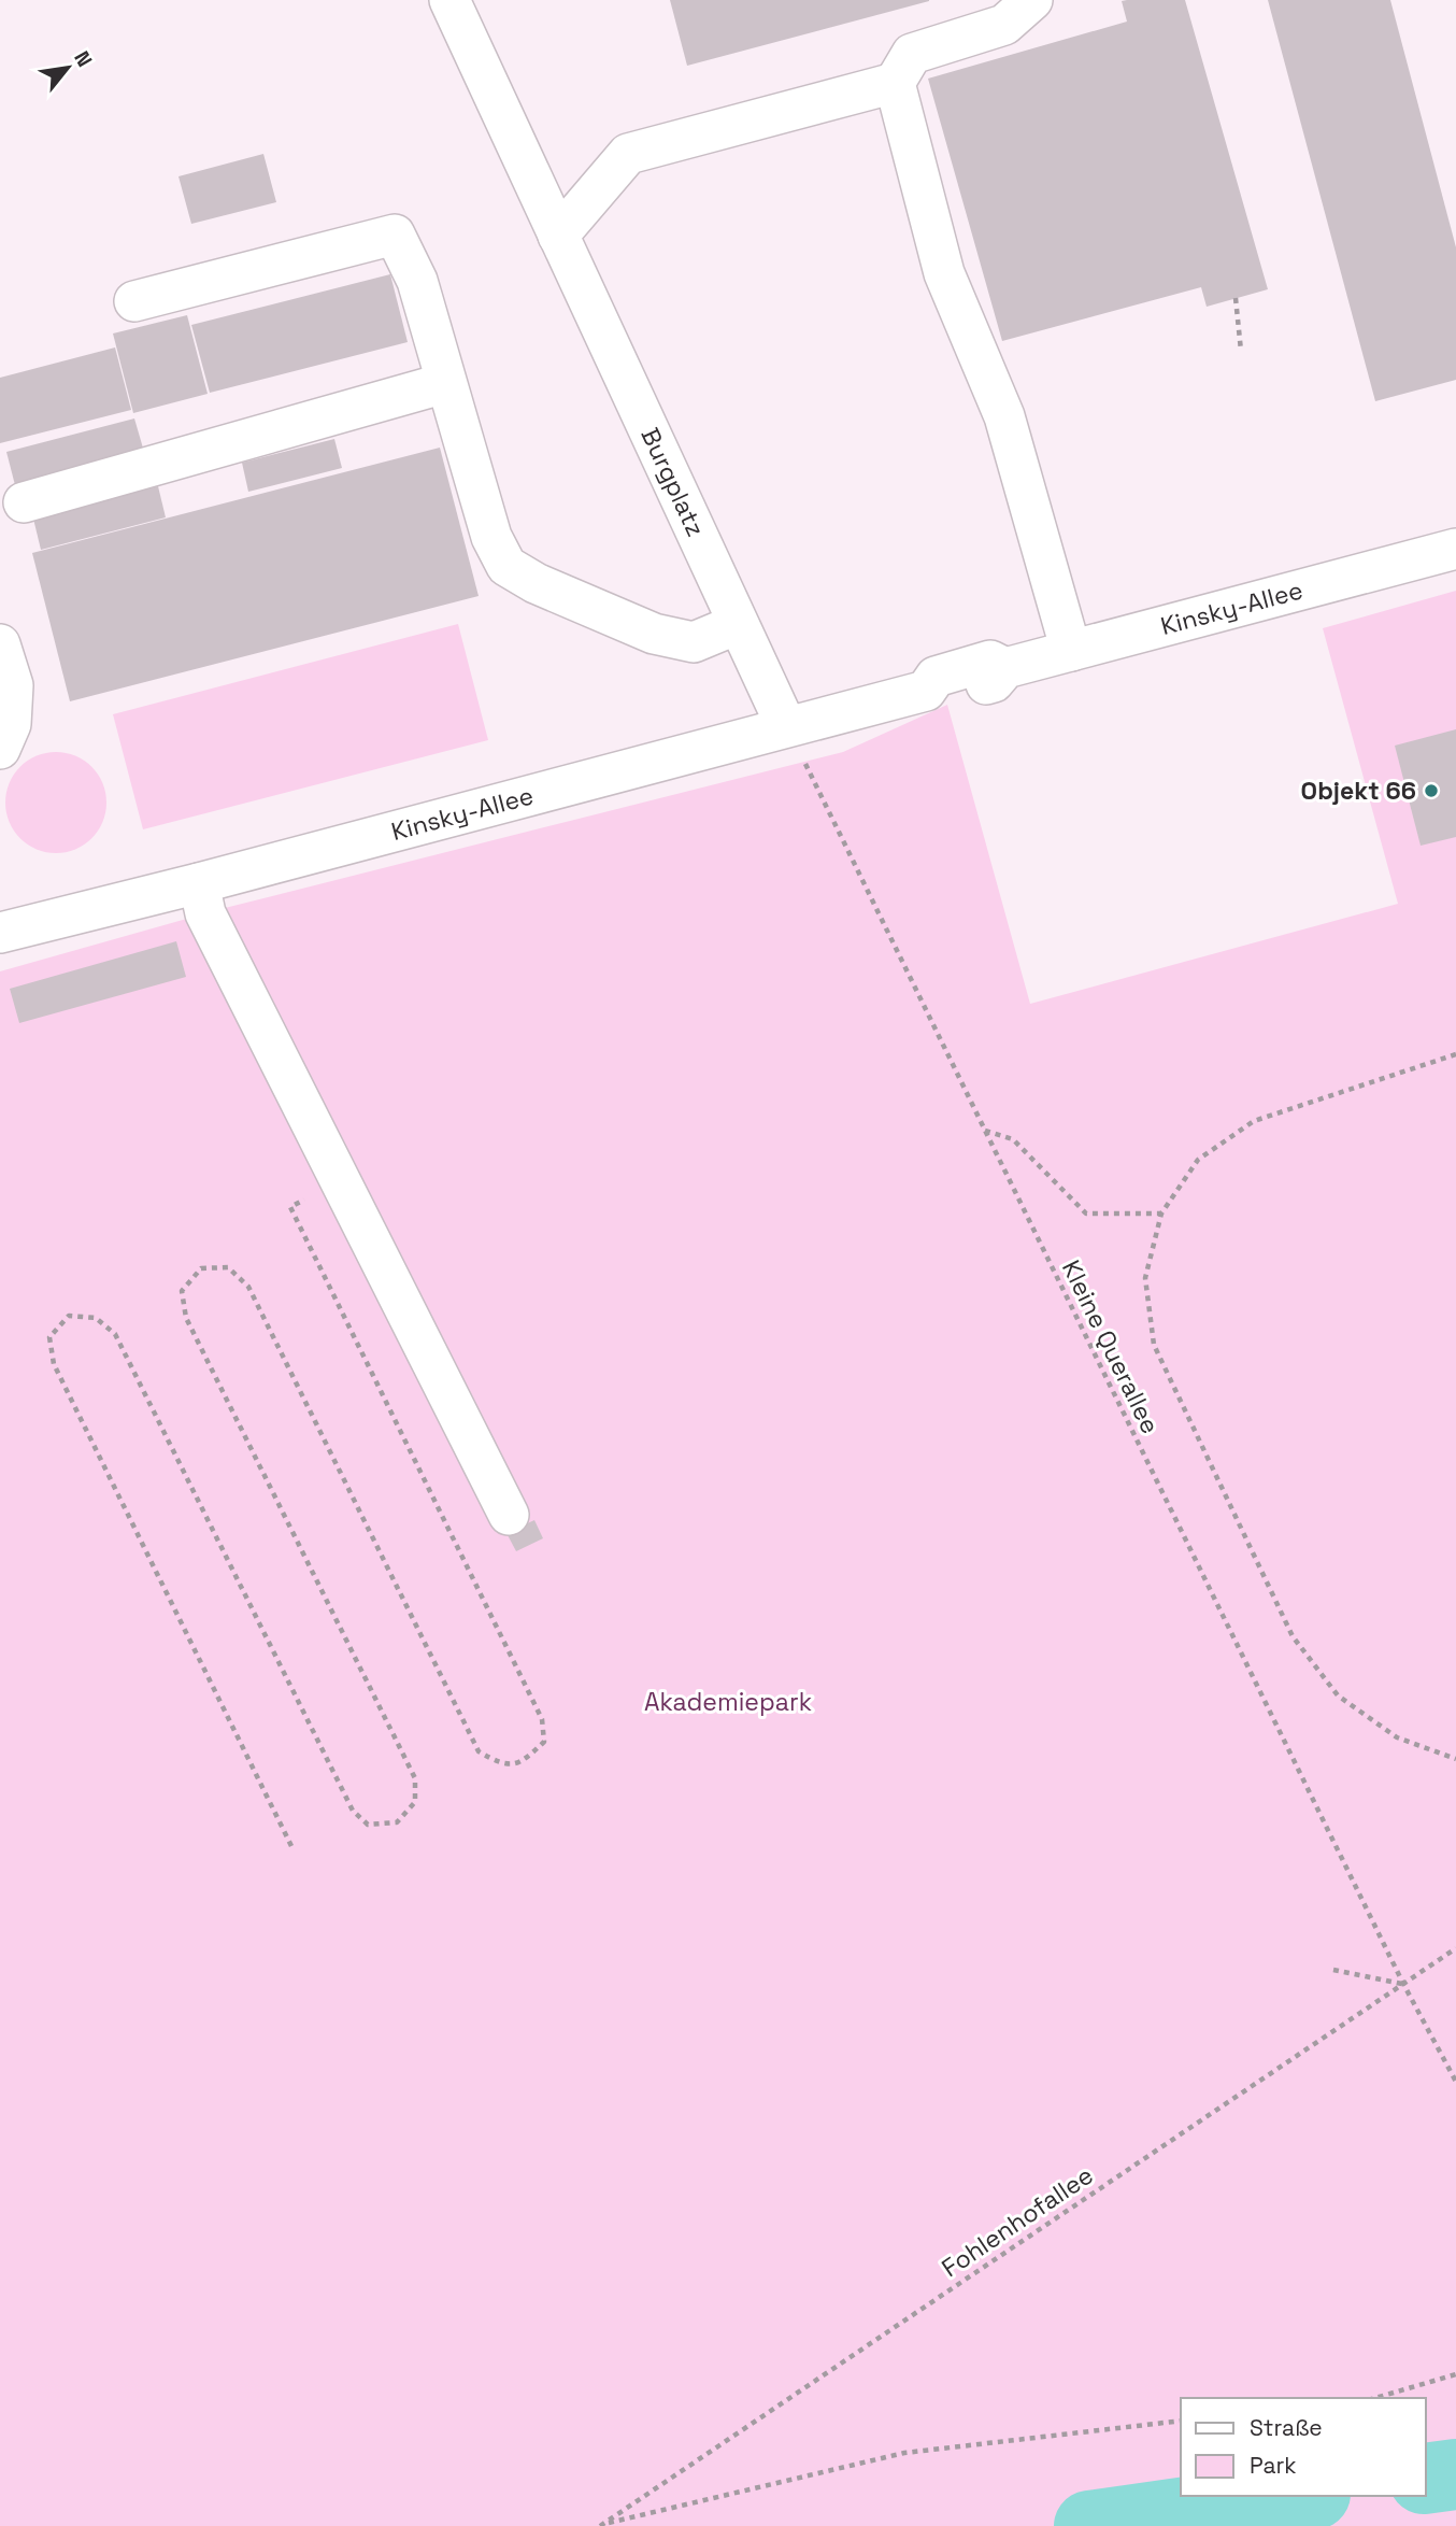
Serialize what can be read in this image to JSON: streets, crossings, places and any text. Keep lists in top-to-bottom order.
{
  "streets": {
    "lane": ["Burgplatz", "Kinsky-Allee"],
    "path": ["Kleine Querallee", "Fohlenhofallee"]
  },
  "crossings": [
    ["Burgplatz", "Kinsky-Allee"],
    ["Burgplatz", "Kleine Querallee"],
    ["Kinsky-Allee", "Kleine Querallee"],
    ["Kleine Querallee", "Fohlenhofallee"]
  ],
  "parks": ["Akademiepark"],
  "places": ["Objekt 66"],
  "legend": ["Straße", "Park"],
  "north": "top right"
}
